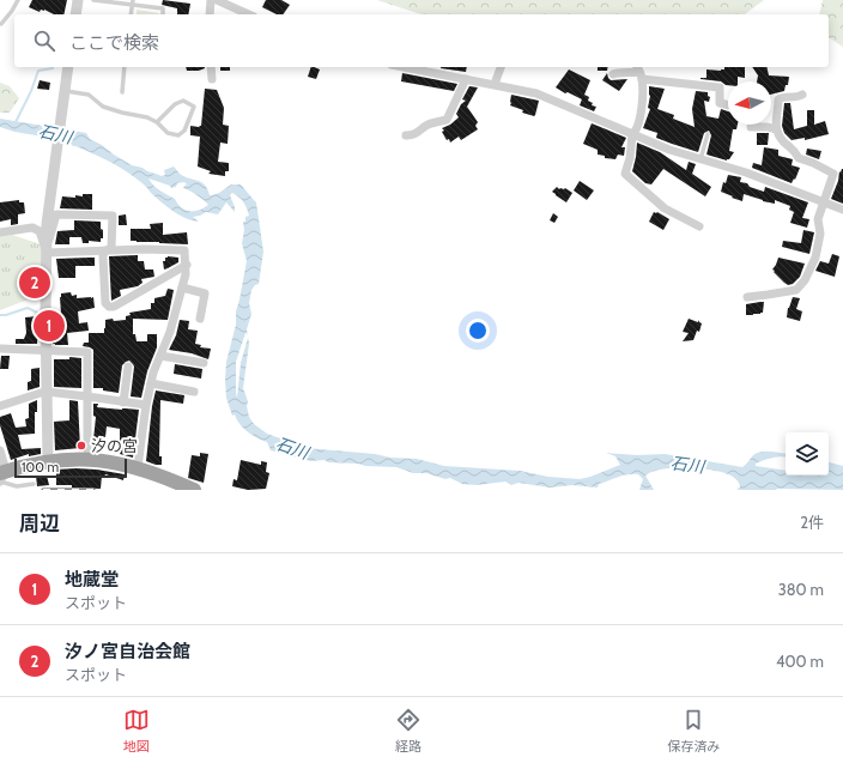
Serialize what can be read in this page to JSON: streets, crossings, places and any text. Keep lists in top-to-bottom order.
{
  "water": ["石川"],
  "places": ["汐の宮"],
  "scale_bar": "100 m",
  "north": "left",
  "page": {
    "search": "ここで検索",
    "pins": ["2", "1"],
    "scale": "100 m",
    "heading": ["周辺", "2件"],
    "list": [
      {
        "mark": "1",
        "name": "地蔵堂",
        "note": "スポット",
        "value": "380 m"
      },
      {
        "mark": "2",
        "name": "汐ノ宮自治会館",
        "note": "スポット",
        "value": "400 m"
      }
    ],
    "nav": ["地図", "経路", "保存済み"]
  }
}
